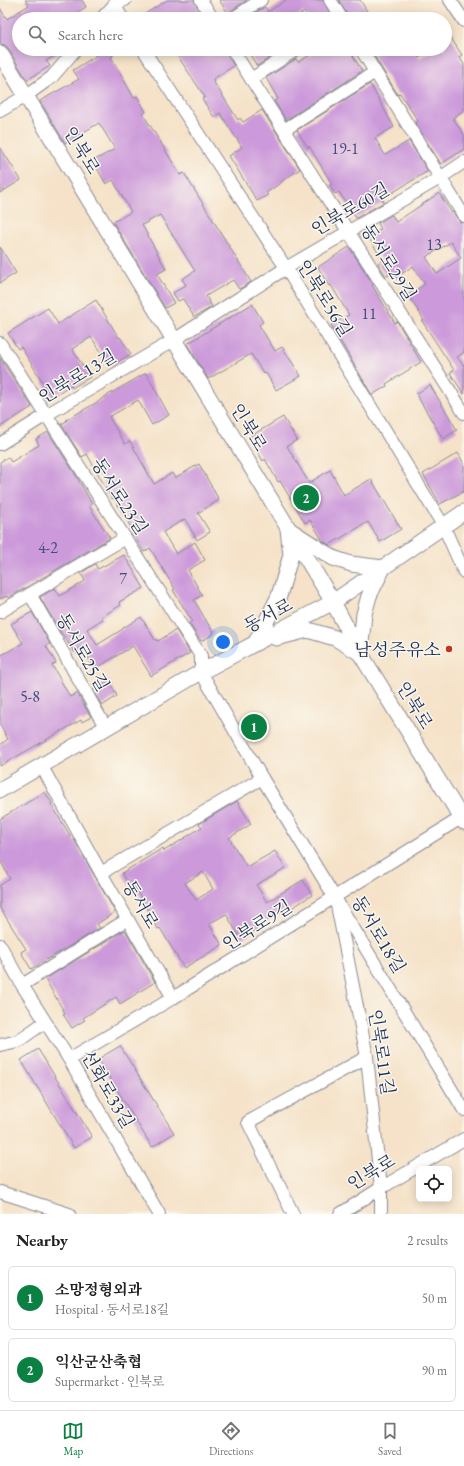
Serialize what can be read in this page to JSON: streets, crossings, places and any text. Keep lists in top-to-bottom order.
{
  "streets": {
    "street": [
      "인북로",
      "인북로60길",
      "동서로29길",
      "인북로56길",
      "인북로13길",
      "동서로23길",
      "동서로",
      "동서로25길",
      "인북로9길",
      "동서로18길",
      "인북로11길",
      "선화로33길"
    ]
  },
  "crossings": [
    ["인북로", "인북로60길"],
    ["인북로", "인북로13길"],
    ["인북로", "동서로"],
    ["인북로", "인북로9길"],
    ["인북로", "인북로11길"],
    ["인북로60길", "동서로29길"],
    ["인북로60길", "인북로56길"],
    ["인북로60길", "인북로13길"],
    ["인북로56길", "동서로"],
    ["인북로13길", "동서로23길"],
    ["동서로23길", "동서로"],
    ["동서로23길", "동서로18길"],
    ["동서로", "동서로25길"],
    ["동서로", "인북로9길"],
    ["동서로", "동서로18길"],
    ["인북로9길", "동서로18길"],
    ["인북로9길", "인북로11길"],
    ["인북로9길", "선화로33길"],
    ["동서로18길", "인북로11길"]
  ],
  "places": ["남성주유소"],
  "house_numbers": [
    "19-1",
    "13",
    "11",
    "4-2",
    "7",
    "5-8"
  ],
  "page": {
    "search": "Search here",
    "pins": ["2", "1"],
    "heading": ["Nearby", "2 results"],
    "list": [
      {
        "mark": "1",
        "name": "소망정형외과",
        "note": "Hospital · 동서로18길",
        "value": "50 m"
      },
      {
        "mark": "2",
        "name": "익산군산축협",
        "note": "Supermarket · 인북로",
        "value": "90 m"
      }
    ],
    "nav": ["Map", "Directions", "Saved"]
  }
}
